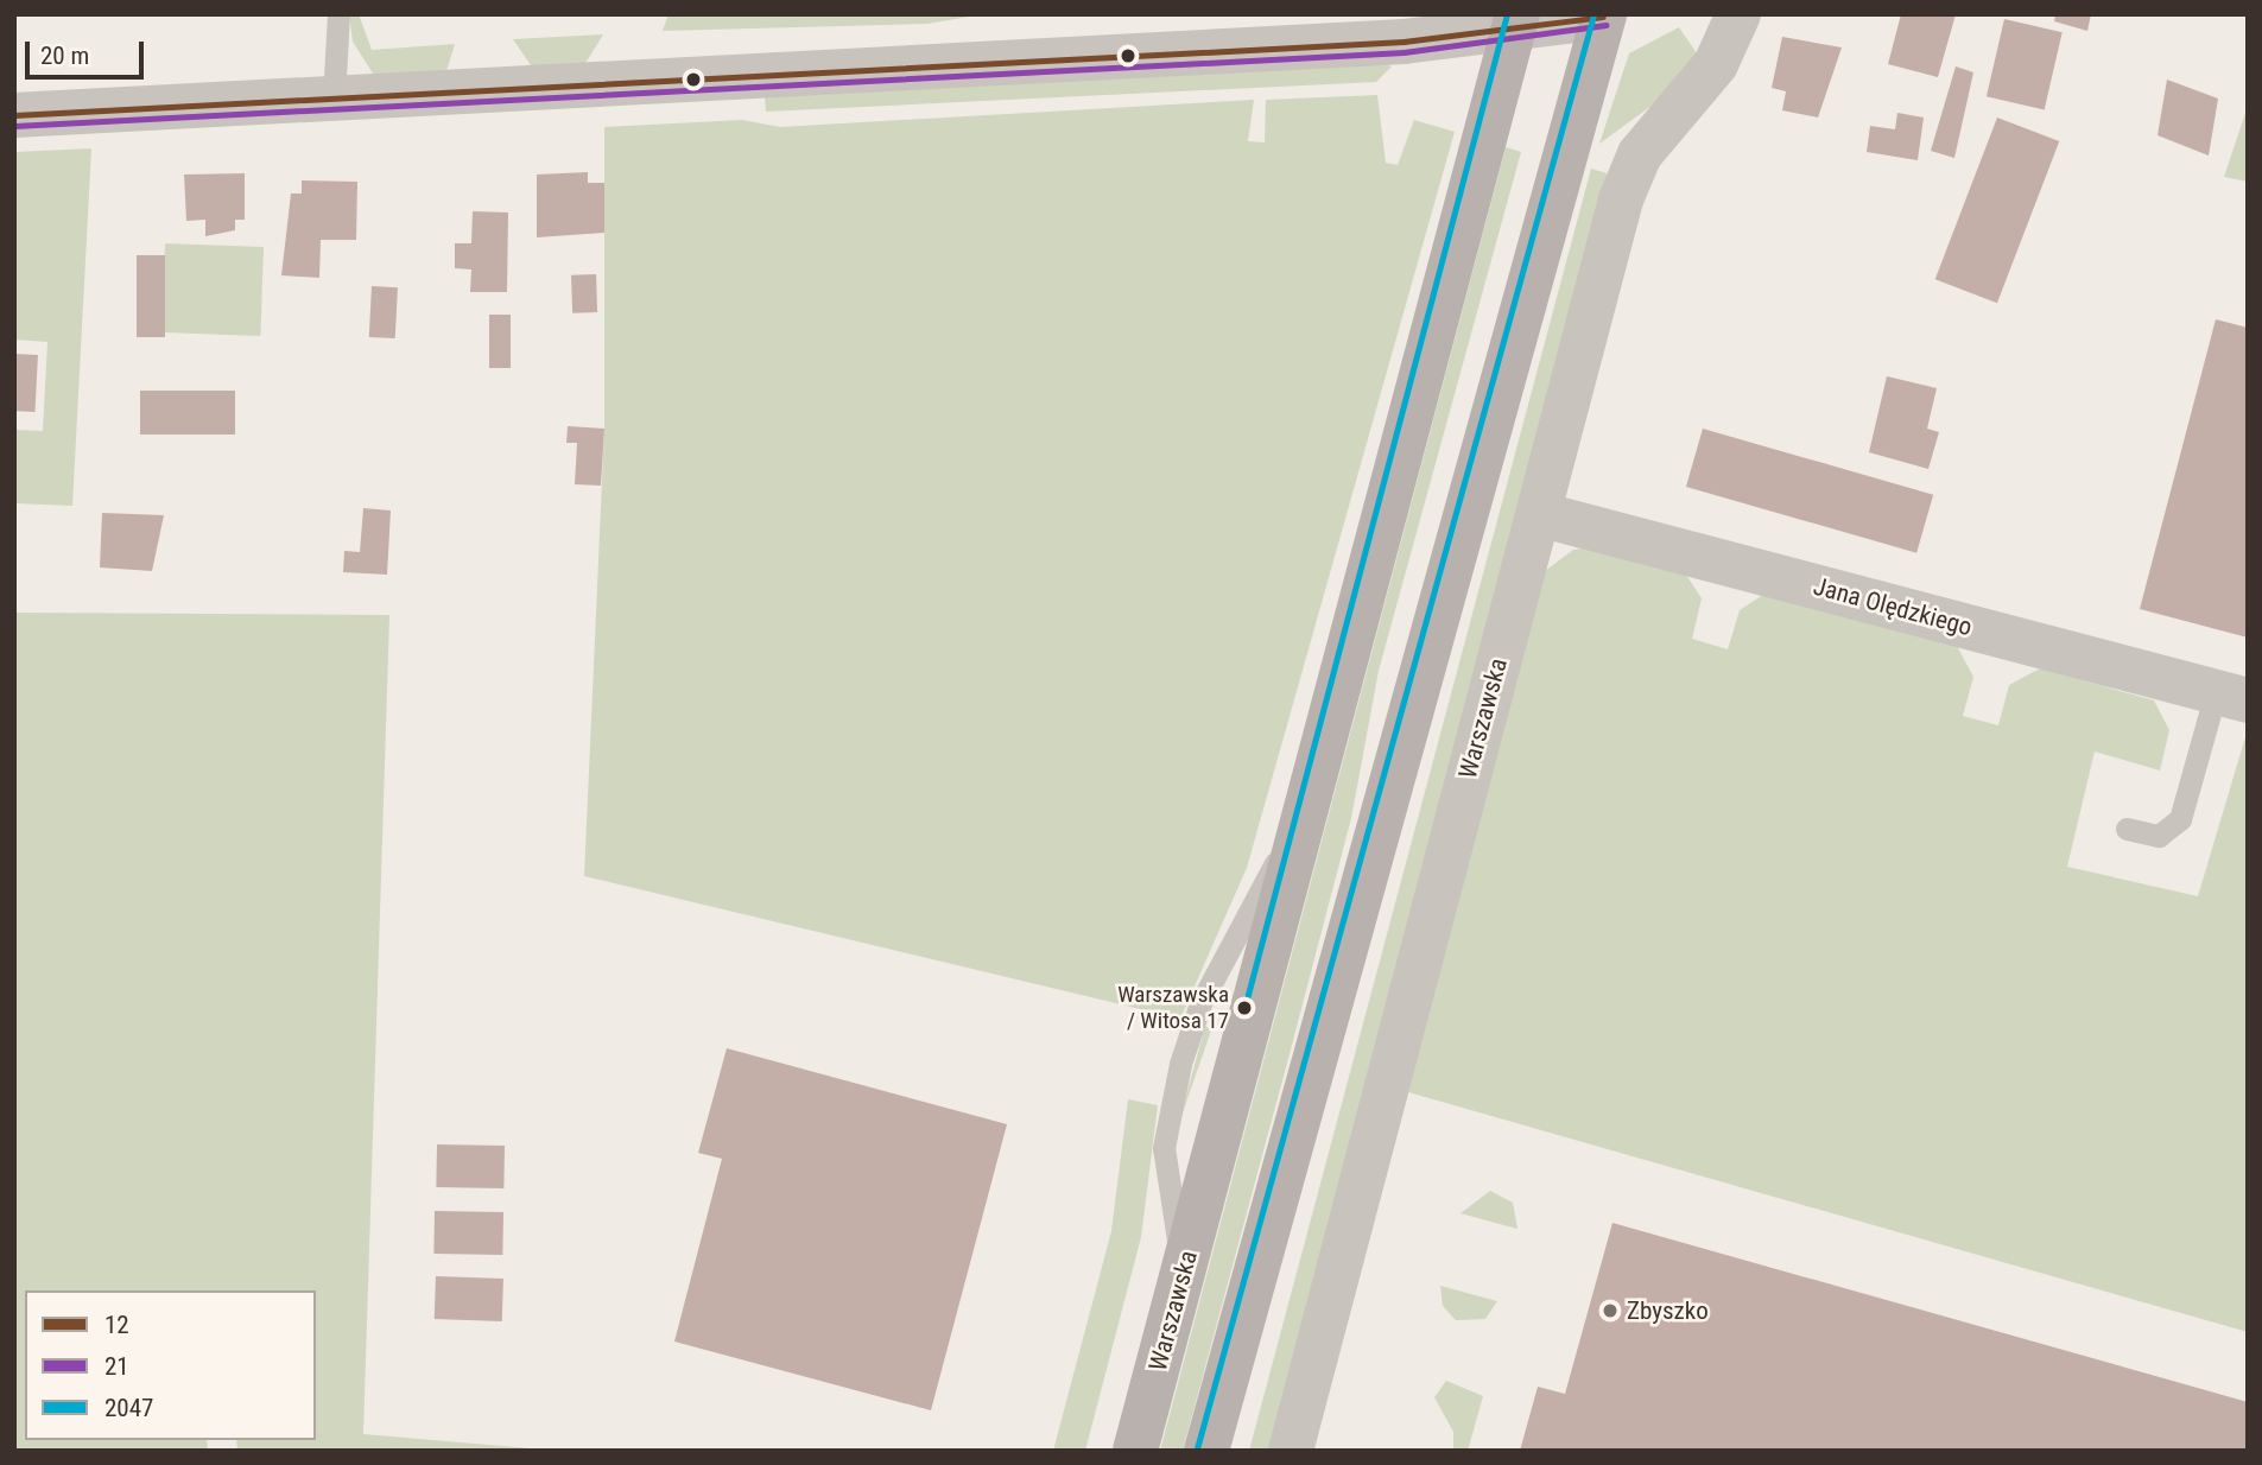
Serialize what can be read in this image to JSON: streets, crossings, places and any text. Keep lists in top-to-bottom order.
{
  "streets": {
    "main road": ["Warszawska"],
    "street": ["Jana Olędzkiego"]
  },
  "crossings": [
    ["Jana Olędzkiego", "Warszawska"]
  ],
  "places": ["Warszawska / Witosa 17", "Zbyszko"],
  "lines": ["transit line 2047", "transit line 12", "transit line 21"],
  "legend": ["12", "21", "2047"],
  "scale_bar": "20 m"
}
